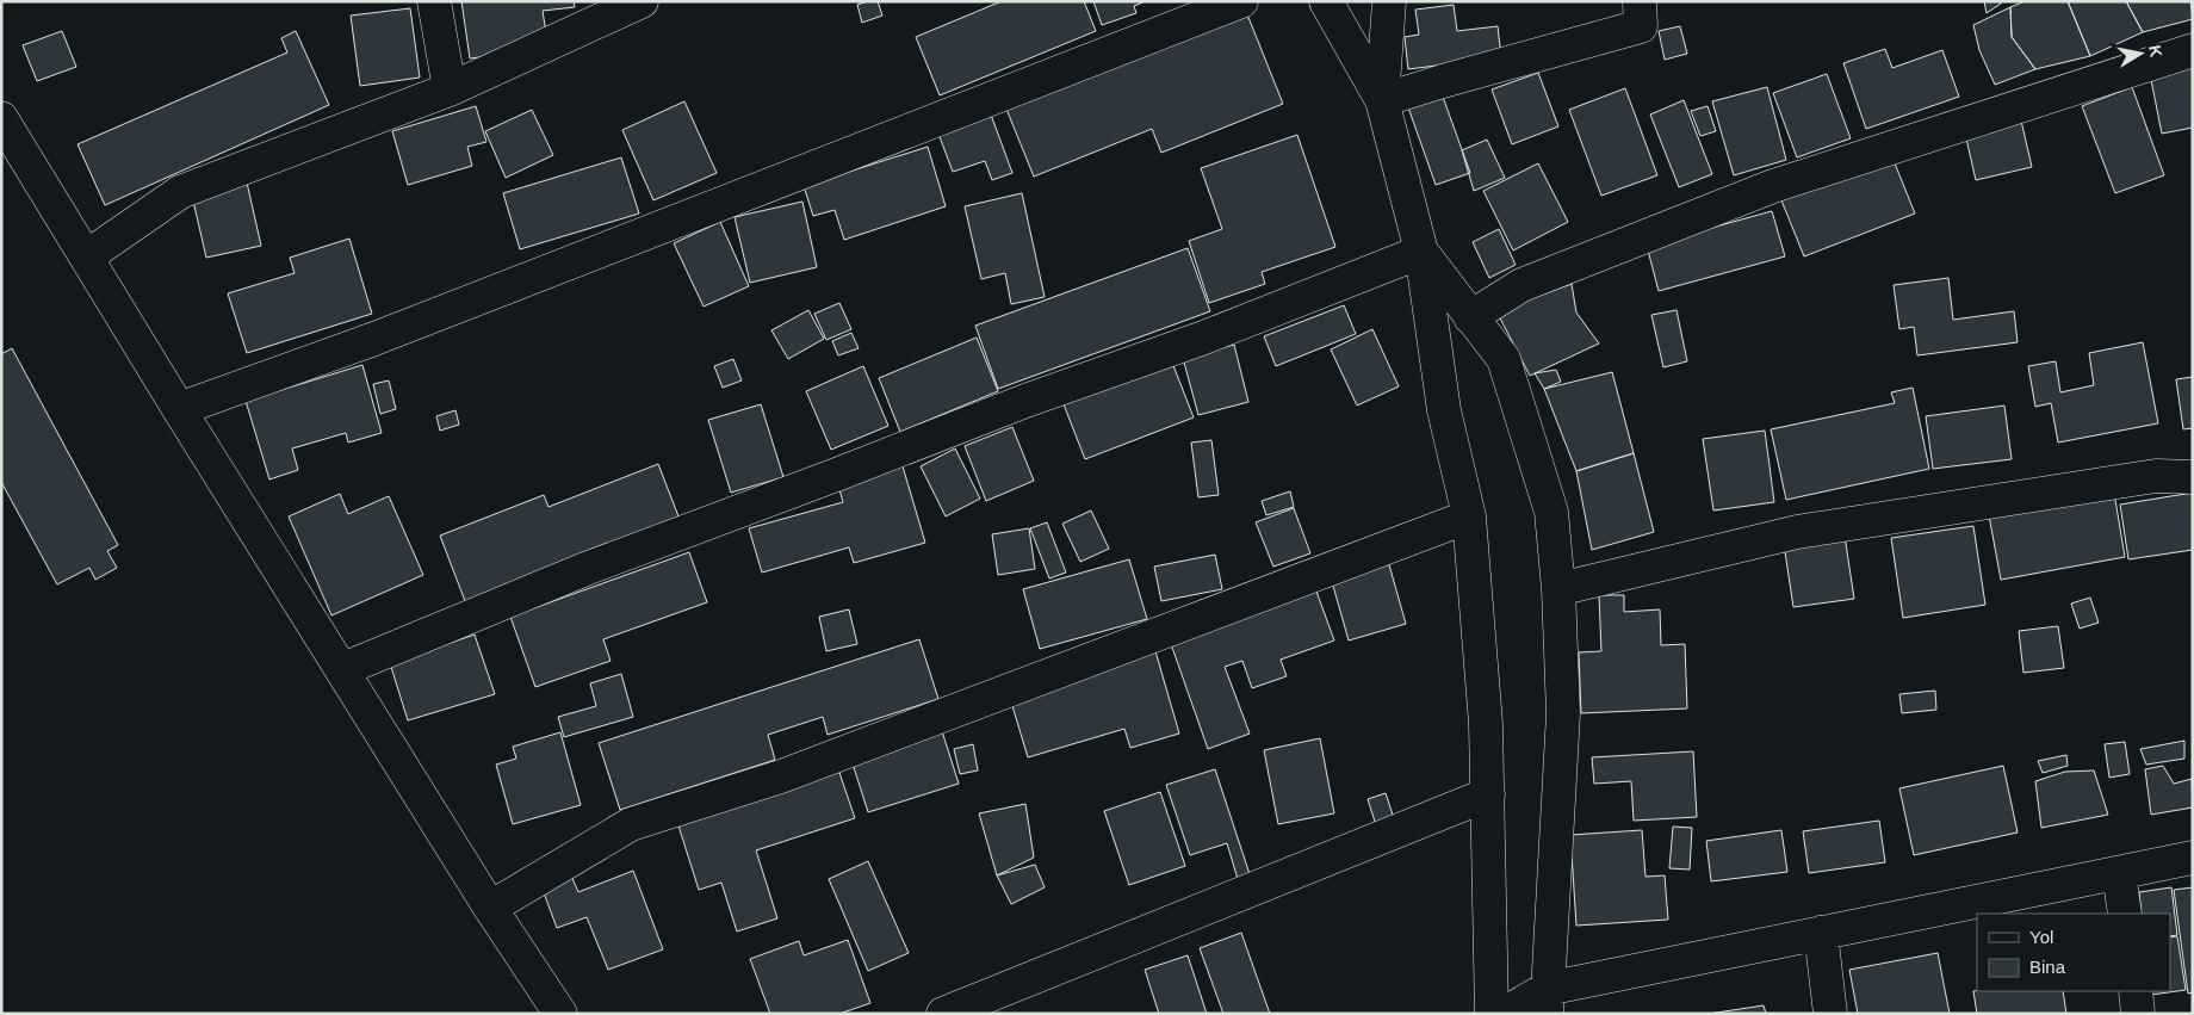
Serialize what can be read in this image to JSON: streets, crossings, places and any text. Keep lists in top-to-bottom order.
{
  "legend": ["Yol", "Bina"],
  "north": "right"
}
